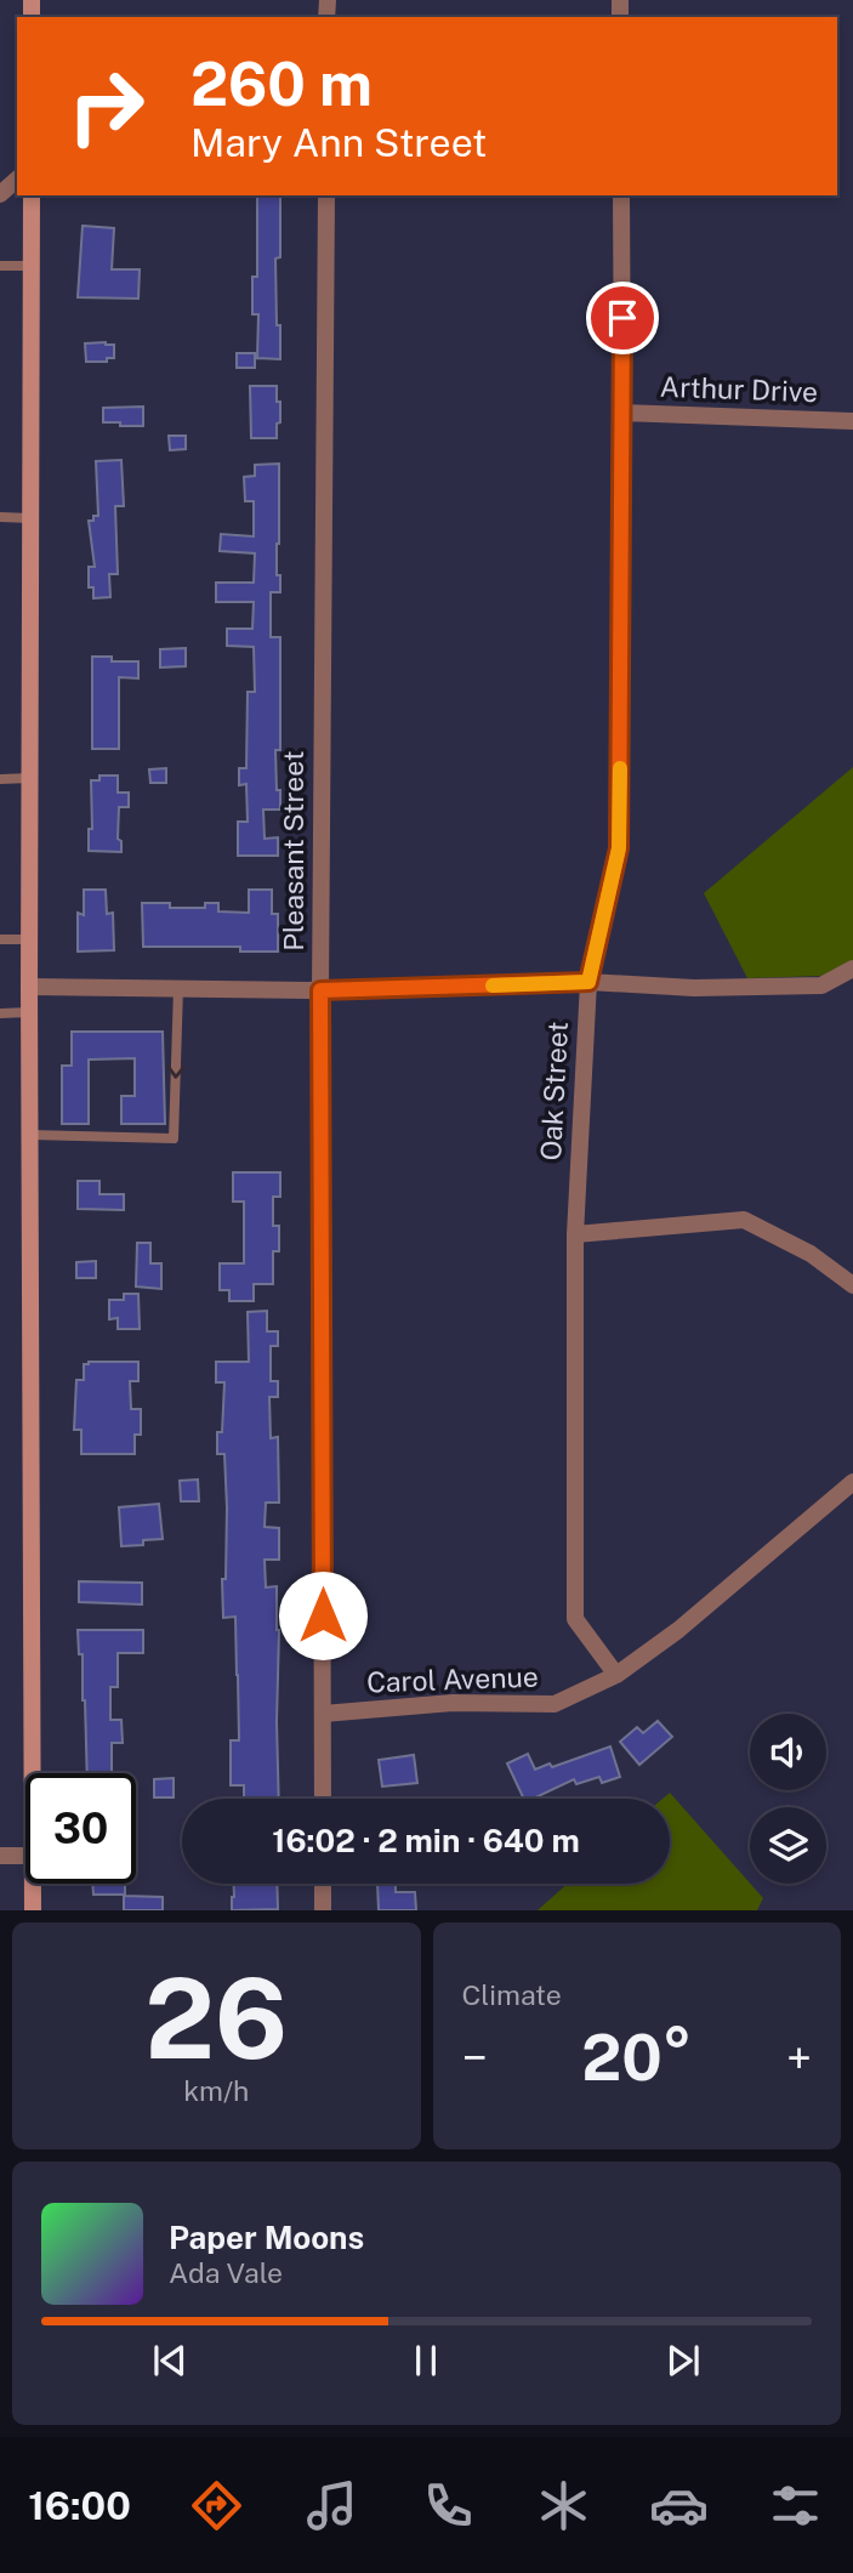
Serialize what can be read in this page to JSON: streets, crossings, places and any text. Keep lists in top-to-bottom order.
{
  "streets": {
    "street": [
      "Arthur Drive",
      "Pleasant Street",
      "Oak Street",
      "Carol Avenue"
    ]
  },
  "crossings": [
    ["Arthur Drive", "Oak Street"],
    ["Pleasant Street", "Carol Avenue"],
    ["Oak Street", "Carol Avenue"]
  ],
  "page": {
    "turn": ["260 m", "Mary Ann Street"],
    "limit": "30",
    "trip": "16:02 · 2 min · 640 m",
    "tile": [
      ["26", "km/h"],
      "Climate"
    ],
    "heat": ["−", "20°", "+"],
    "song": ["Paper Moons", "Ada Vale"],
    "tabs": "16:00"
  }
}
